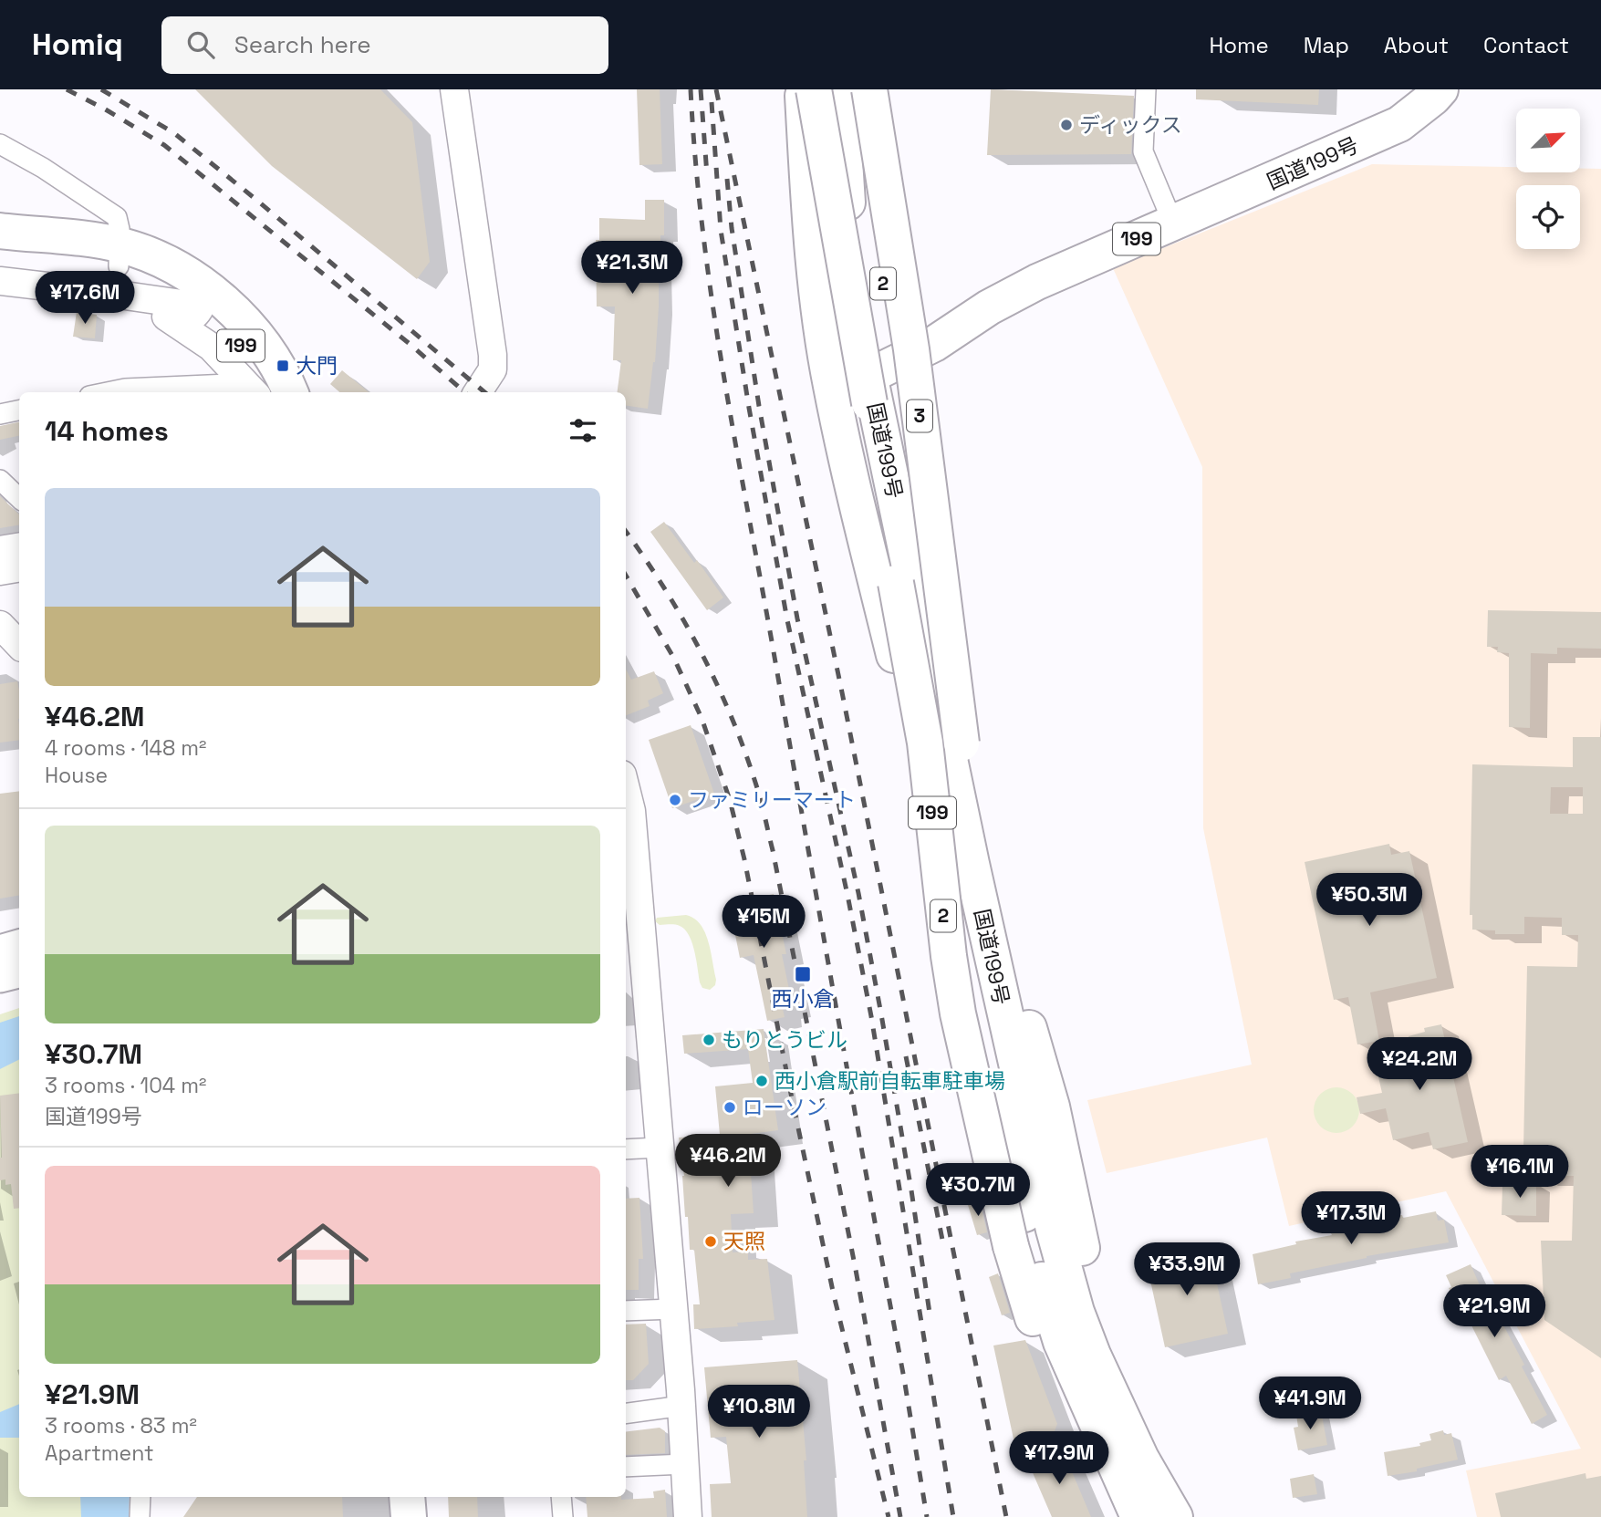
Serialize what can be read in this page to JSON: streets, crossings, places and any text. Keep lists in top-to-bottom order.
{
  "streets": {
    "highway": [
      "国道199号",
      "199",
      "2",
      "3"
    ]
  },
  "crossings": [
    ["国道199号", "2"],
    ["2", "3"]
  ],
  "places": {
    "other": [
      "ディックス",
      "ファミリーマート",
      "もりとうビル",
      "西小倉駅前自転車駐車場",
      "ローソン",
      "天照"
    ],
    "transit": ["大門", "西小倉"]
  },
  "north": "top right",
  "page": {
    "header": "Homiq",
    "search": "Search here",
    "nav": [
      "Home",
      "Map",
      "About",
      "Contact"
    ],
    "price": [
      "¥21.3M",
      "¥17.6M",
      "¥50.3M",
      "¥15M",
      "¥24.2M",
      "¥46.2M",
      "¥16.1M",
      "¥30.7M",
      "¥17.3M",
      "¥33.9M",
      "¥21.9M",
      "¥41.9M",
      "¥10.8M",
      "¥17.9M"
    ],
    "heading": "14 homes",
    "list": [
      {
        "name": "¥46.2M",
        "note": "4 rooms · 148 m² · House"
      },
      {
        "name": "¥30.7M",
        "note": "3 rooms · 104 m² · 国道199号"
      },
      {
        "name": "¥21.9M",
        "note": "3 rooms · 83 m² · Apartment"
      }
    ]
  }
}
